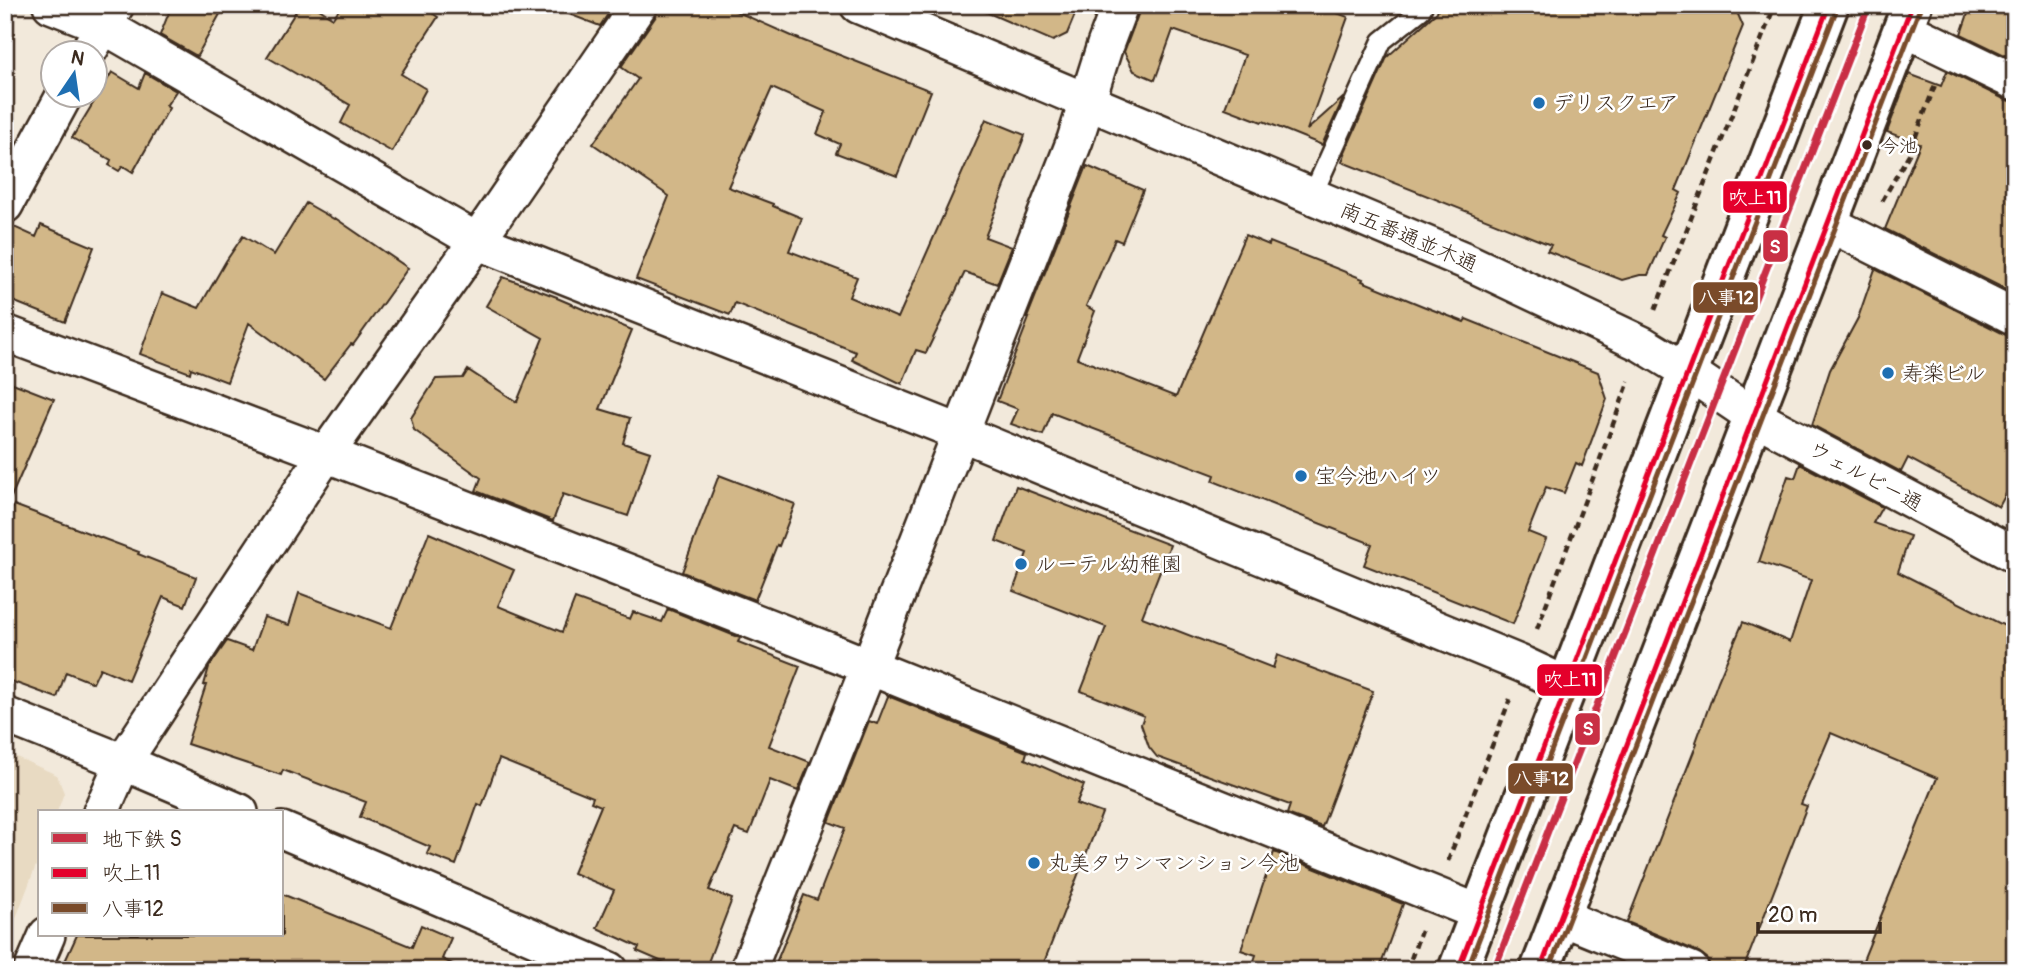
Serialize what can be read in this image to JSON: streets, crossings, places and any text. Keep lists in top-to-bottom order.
{
  "streets": {
    "street": ["南五番通並木通", "ウェルビー通"]
  },
  "crossings": [
    ["南五番通並木通", "ウェルビー通"]
  ],
  "places": [
    "デリスクエア",
    "今池",
    "寿楽ビル",
    "宝今池ハイツ",
    "ルーテル幼稚園",
    "丸美タウンマンション今池"
  ],
  "lines": ["metro line S", "transit line 吹上11", "transit line 八事12"],
  "legend": ["地下鉄 S", "吹上11", "八事12"],
  "scale_bar": "20 m",
  "north": "top"
}
